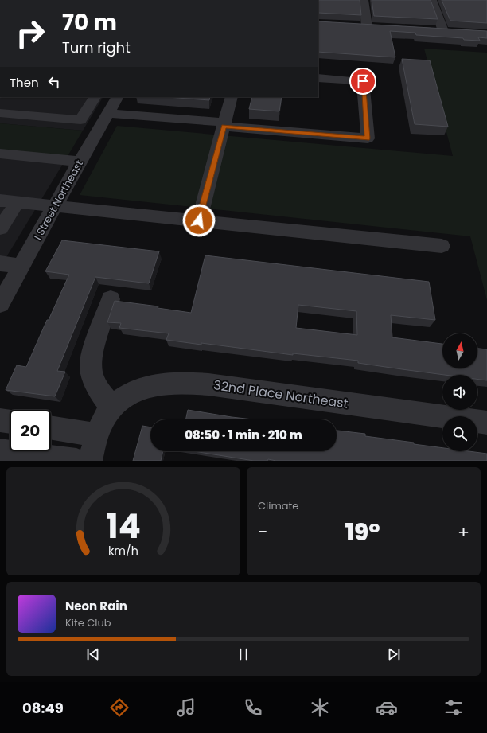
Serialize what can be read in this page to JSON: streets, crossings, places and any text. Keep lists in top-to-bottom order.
{
  "streets": {
    "street": ["I Street Northeast", "32nd Place Northeast"]
  },
  "north": "top",
  "page": {
    "turn": ["70 m", "Turn right"],
    "then": "Then",
    "limit": "20",
    "trip": "08:50 · 1 min · 210 m",
    "tile": "Climate",
    "heat": ["−", "19°", "+"],
    "song": ["Neon Rain", "Kite Club"],
    "tabs": "08:49",
    "gauge": ["14", "km/h"]
  }
}
